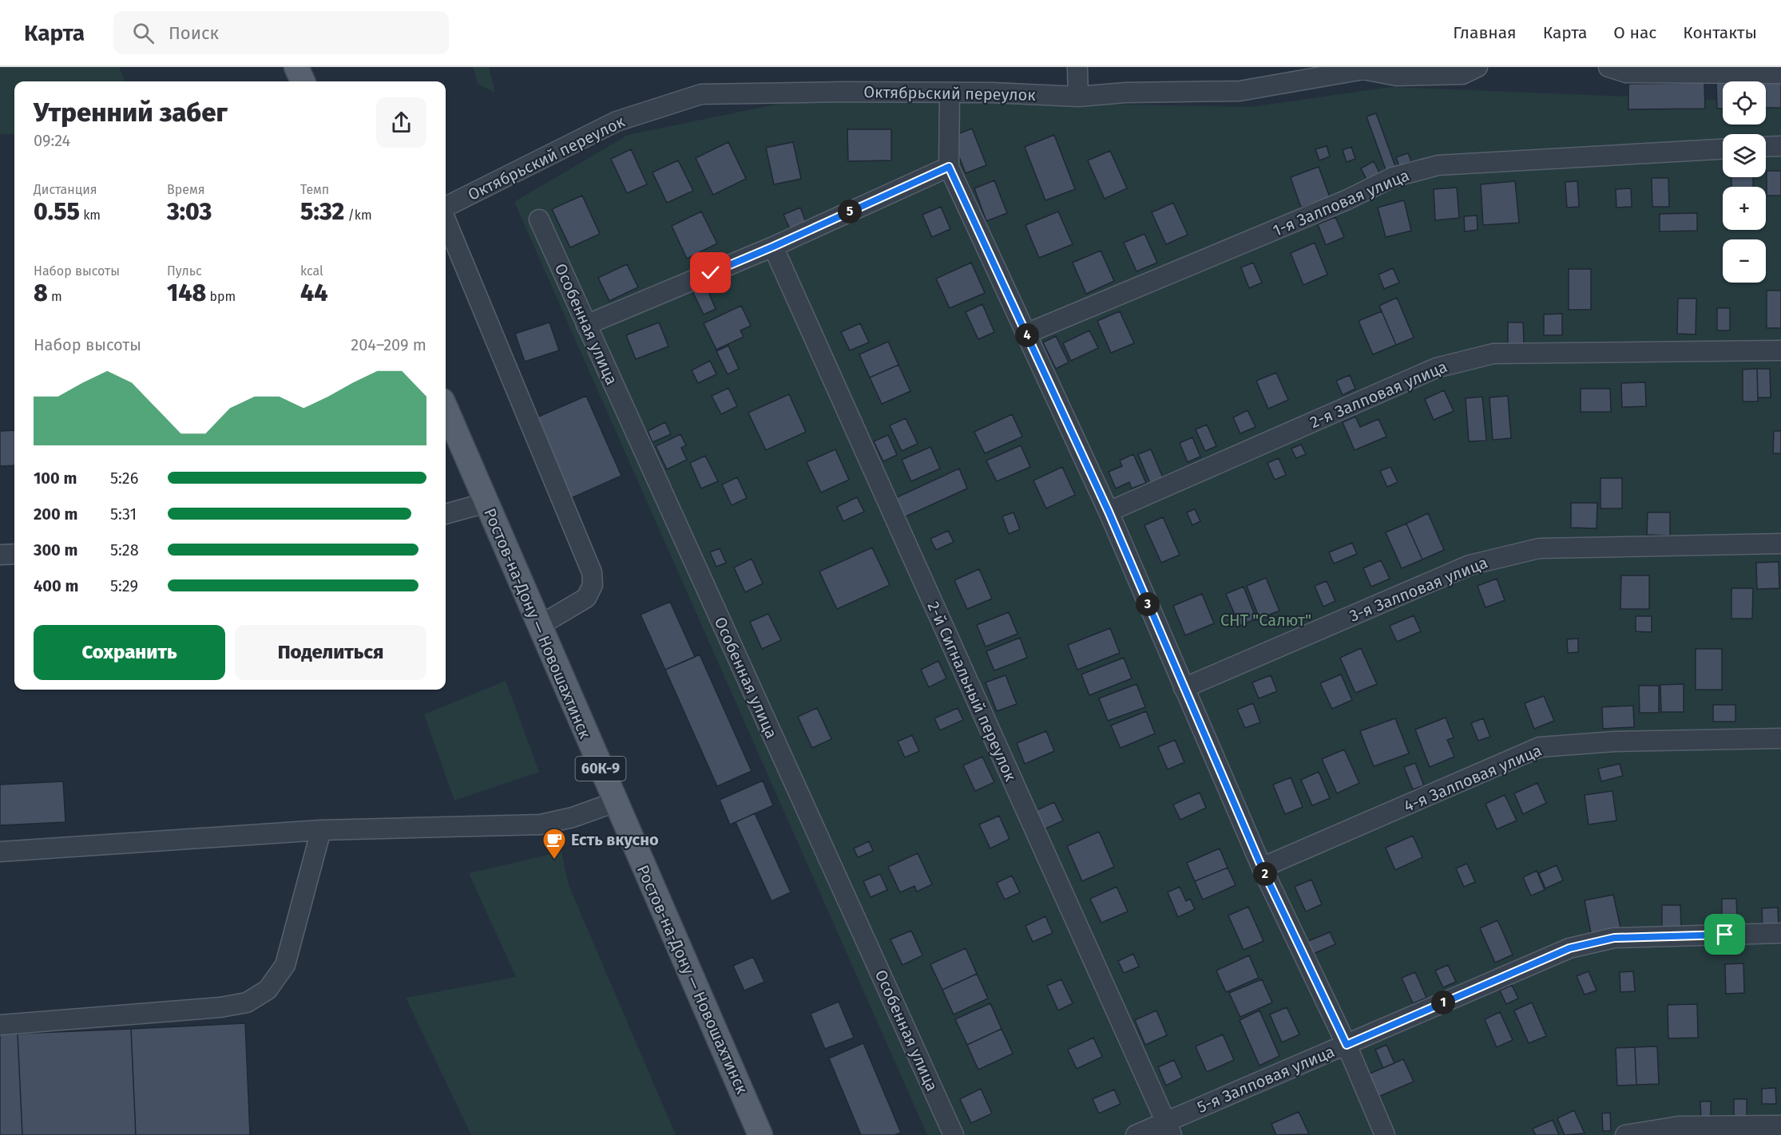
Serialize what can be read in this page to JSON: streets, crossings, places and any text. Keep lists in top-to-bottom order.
{
  "streets": {
    "main road": ["Ростов-на-Дону — Новошахтинск", "60К-9"],
    "street": [
      "Октябрьский переулок",
      "1-я Залповая улица",
      "Особенная улица",
      "2-я Залповая улица",
      "3-я Залповая улица",
      "2-й Сигнальный переулок",
      "4-я Залповая улица",
      "5-я Залповая улица"
    ]
  },
  "crossings": [
    ["2-й Сигнальный переулок", "5-я Залповая улица"]
  ],
  "parks": ["СНТ \"Салют\""],
  "places": {
    "cafe": ["Есть вкусно"]
  },
  "page": {
    "header": "Карта",
    "search": "Поиск",
    "nav": [
      "Главная",
      "Карта",
      "О нас",
      "Контакты"
    ],
    "map_buttons": ["+", "−"],
    "heading": ["Утренний забег", "09:24"],
    "stats": [
      ["Дистанция", "0.55 km"],
      ["Время", "3:03"],
      ["Темп", "5:32 /km"],
      ["Набор высоты", "8 m"],
      ["Пульс", "148 bpm"],
      ["kcal", "44"]
    ],
    "pins": [
      "5",
      "4",
      "3",
      "2",
      "1"
    ],
    "chart": ["Набор высоты", "204–209 m"],
    "list": [
      {
        "name": "100 m",
        "note": "5:26"
      },
      {
        "name": "200 m",
        "note": "5:31"
      },
      {
        "name": "300 m",
        "note": "5:28"
      },
      {
        "name": "400 m",
        "note": "5:29"
      }
    ],
    "buttons": ["Сохранить", "Поделиться"]
  }
}
